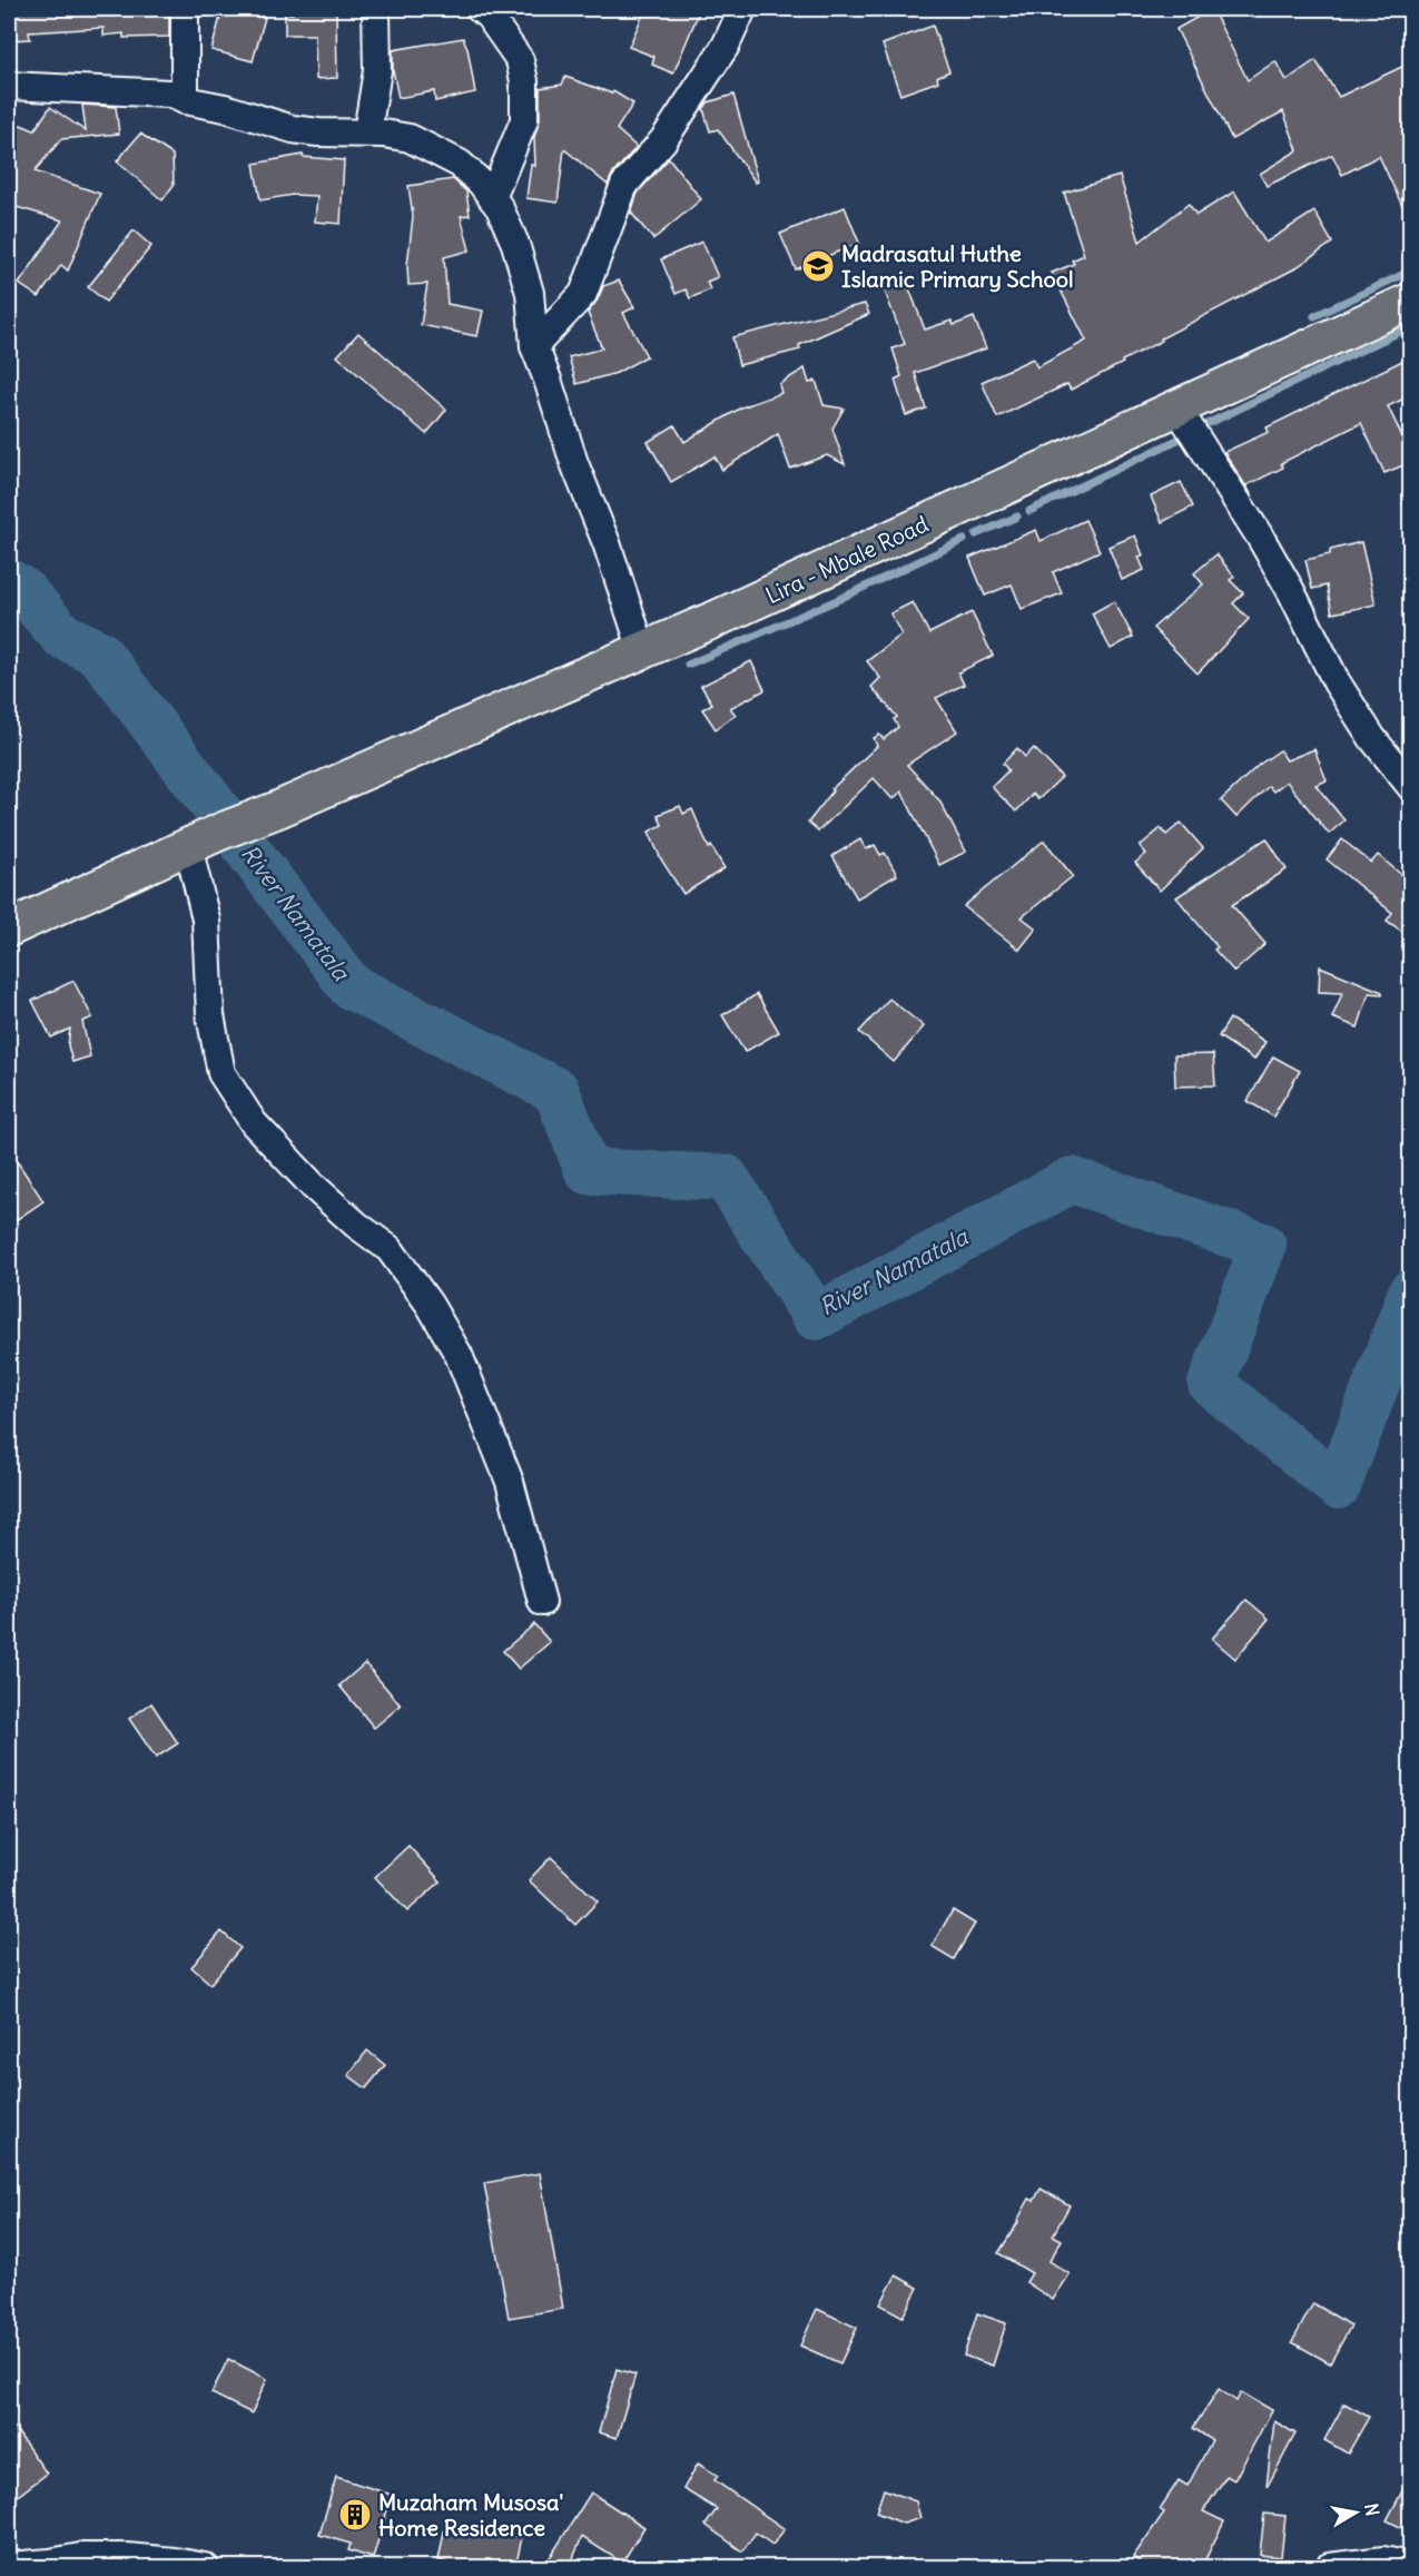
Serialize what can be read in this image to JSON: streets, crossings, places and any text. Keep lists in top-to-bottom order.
{
  "streets": {
    "main road": ["Lira - Mbale Road"]
  },
  "water": ["River Namatala"],
  "places": {
    "school or university": ["Madrasatul Huthe Islamic Primary School"],
    "building": ["Muzaham Musosa' Home Residence"]
  },
  "north": "right"
}
